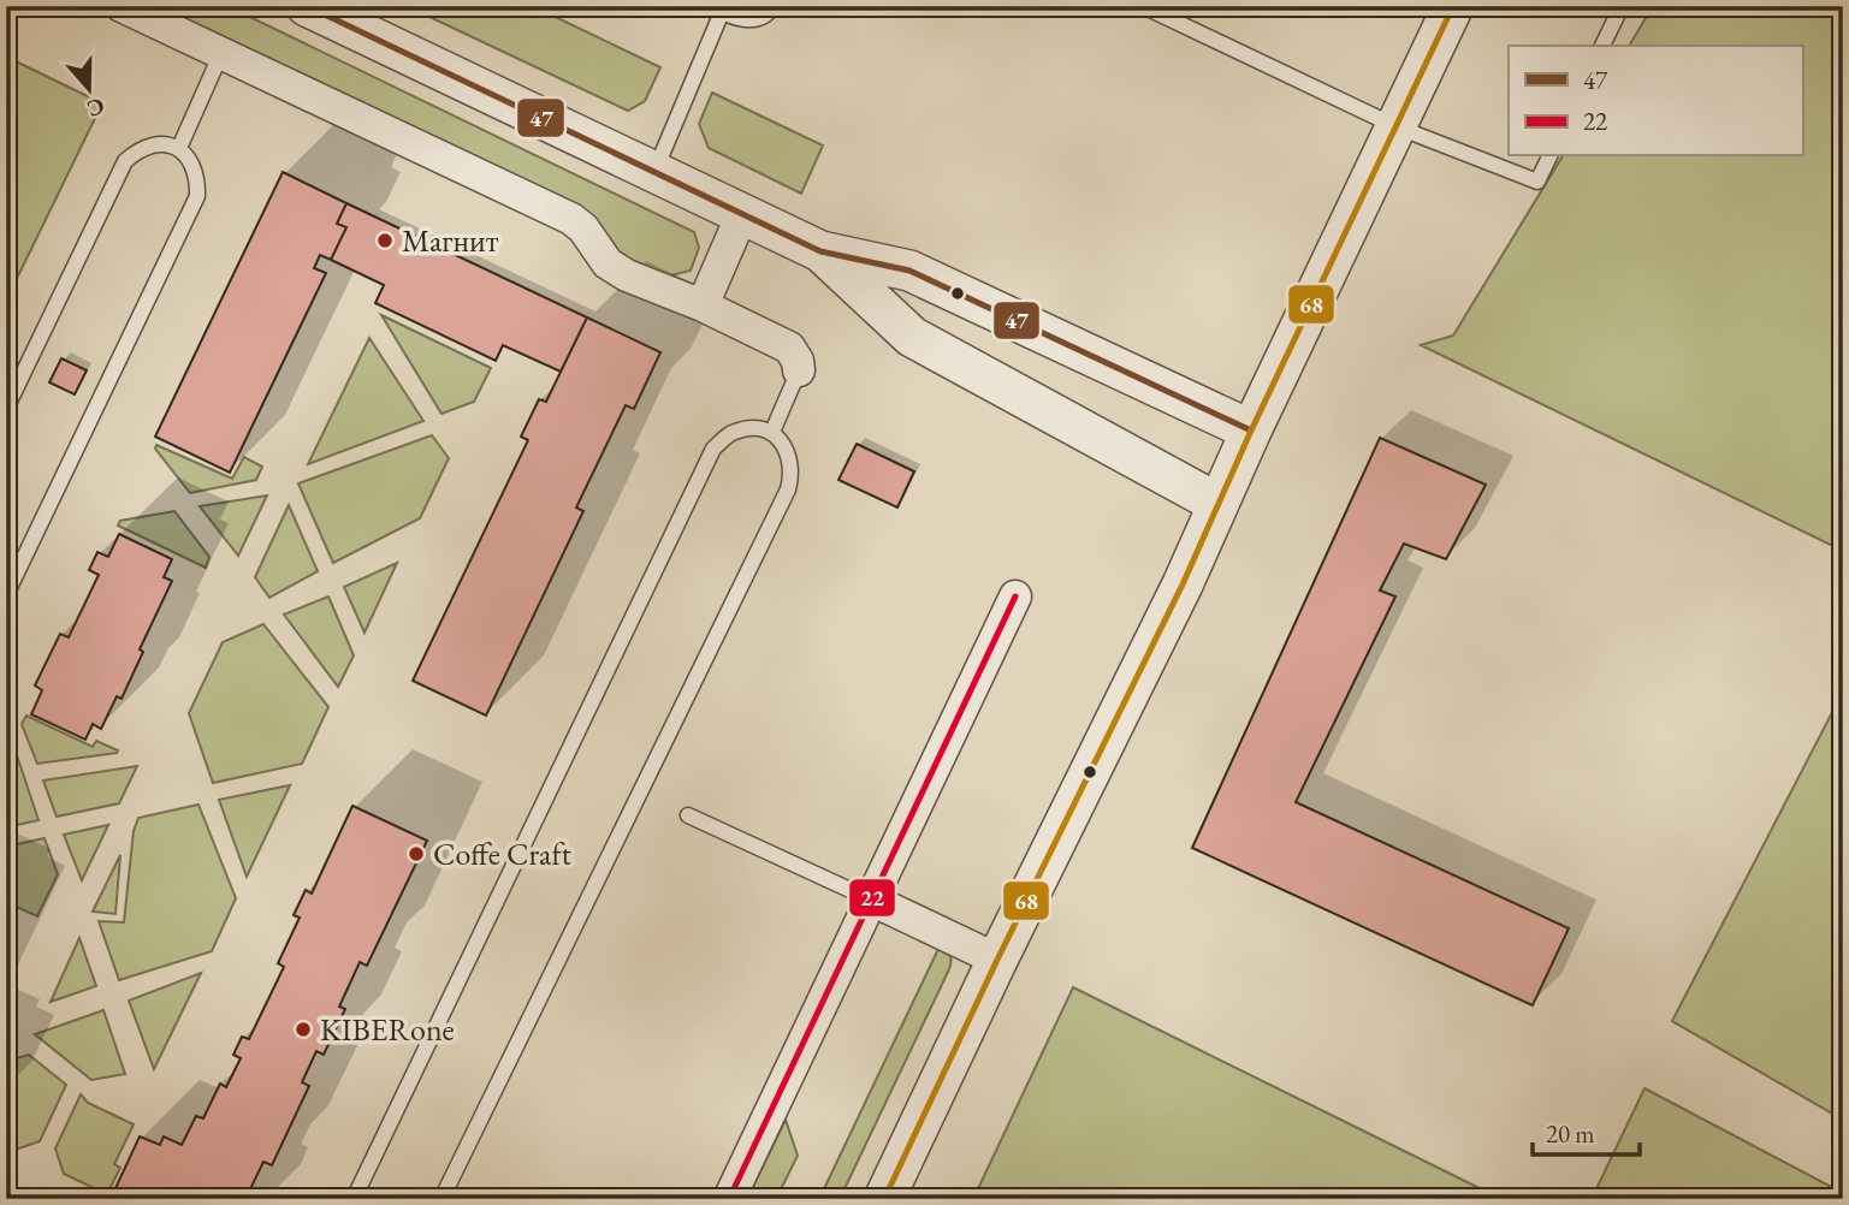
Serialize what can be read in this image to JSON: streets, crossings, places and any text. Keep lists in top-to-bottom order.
{
  "places": ["Магнит", "Coffe Craft", "KIBERone"],
  "lines": ["transit line 47", "transit line 68", "transit line 22"],
  "legend": ["47", "22"],
  "scale_bar": "20 m",
  "north": "bottom"
}
